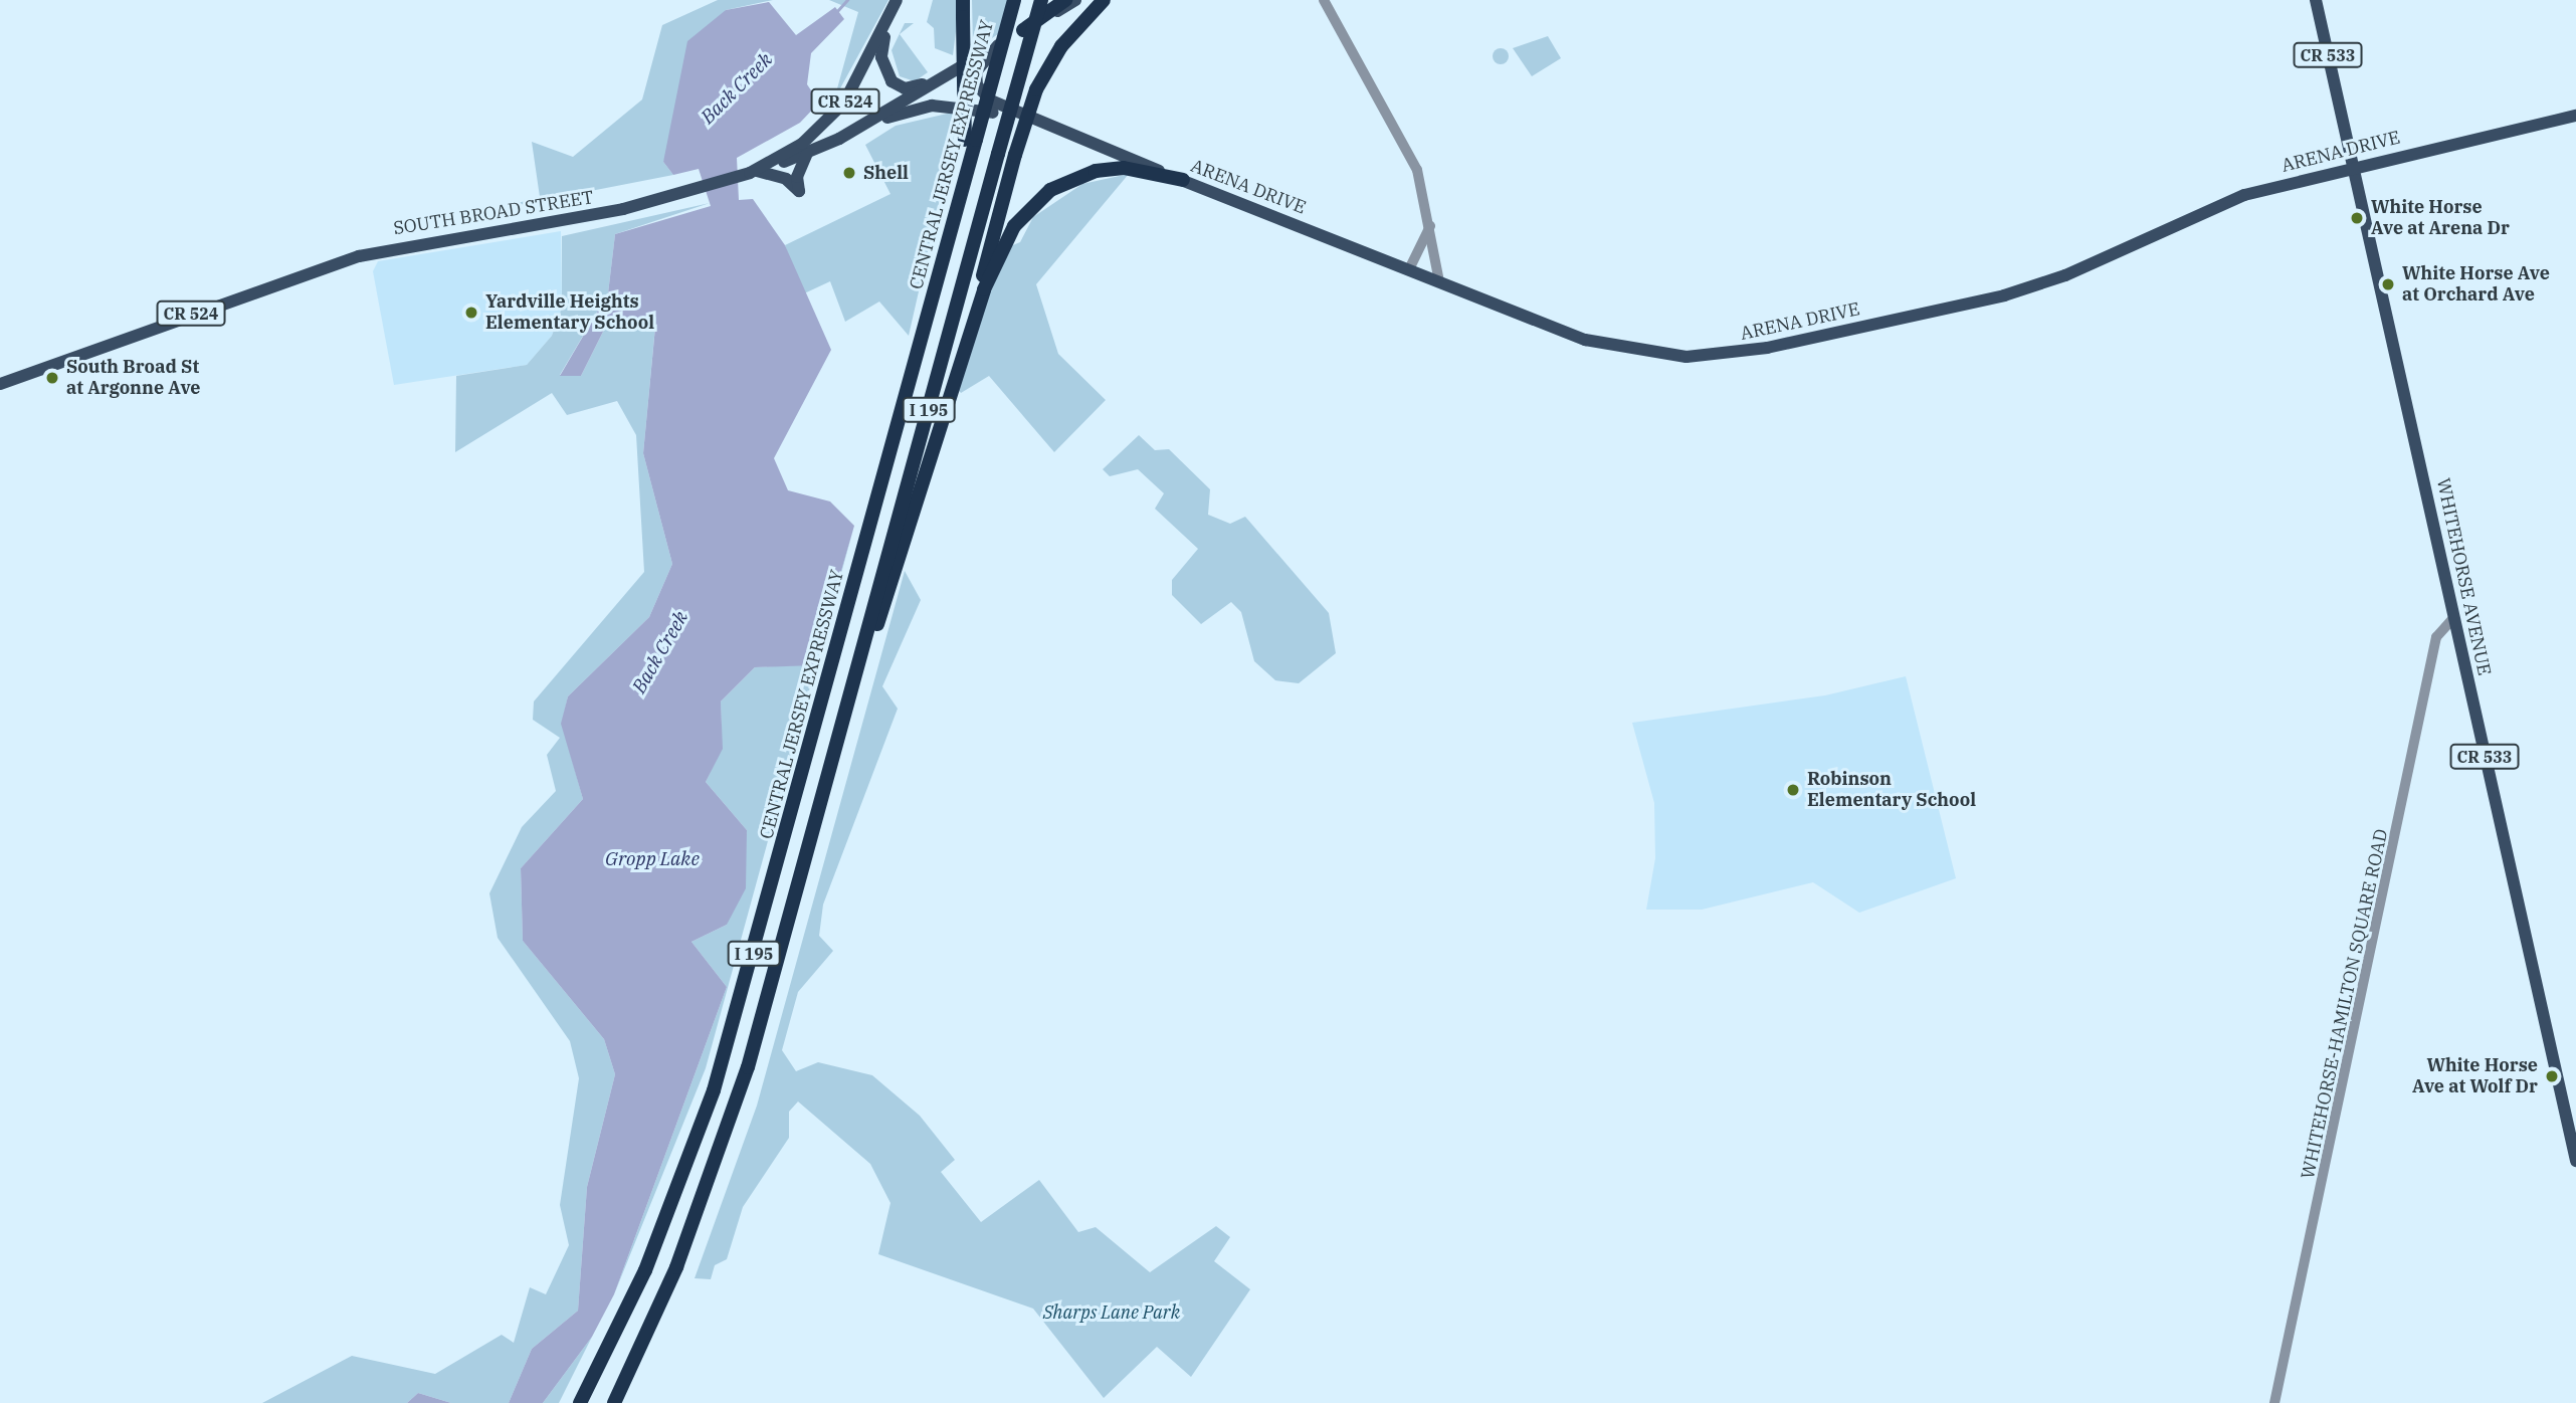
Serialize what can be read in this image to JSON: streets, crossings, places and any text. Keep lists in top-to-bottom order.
{
  "streets": {
    "highway": ["CENTRAL JERSEY EXPRESSWAY", "I 195"],
    "main road": [
      "CR 533",
      "CR 524",
      "ARENA DRIVE",
      "SOUTH BROAD STREET",
      "WHITEHORSE AVENUE"
    ],
    "street": ["WHITEHORSE-HAMILTON SQUARE ROAD"]
  },
  "crossings": [
    ["ARENA DRIVE", "WHITEHORSE AVENUE"],
    ["WHITEHORSE AVENUE", "WHITEHORSE-HAMILTON SQUARE ROAD"]
  ],
  "water": ["Back Creek", "Gropp Lake"],
  "parks": ["Sharps Lane Park"],
  "places": [
    "Shell",
    "White Horse Ave at Arena Dr",
    "White Horse Ave at Orchard Ave",
    "Yardville Heights Elementary School",
    "South Broad St at Argonne Ave",
    "Robinson Elementary School",
    "White Horse Ave at Wolf Dr"
  ]
}
